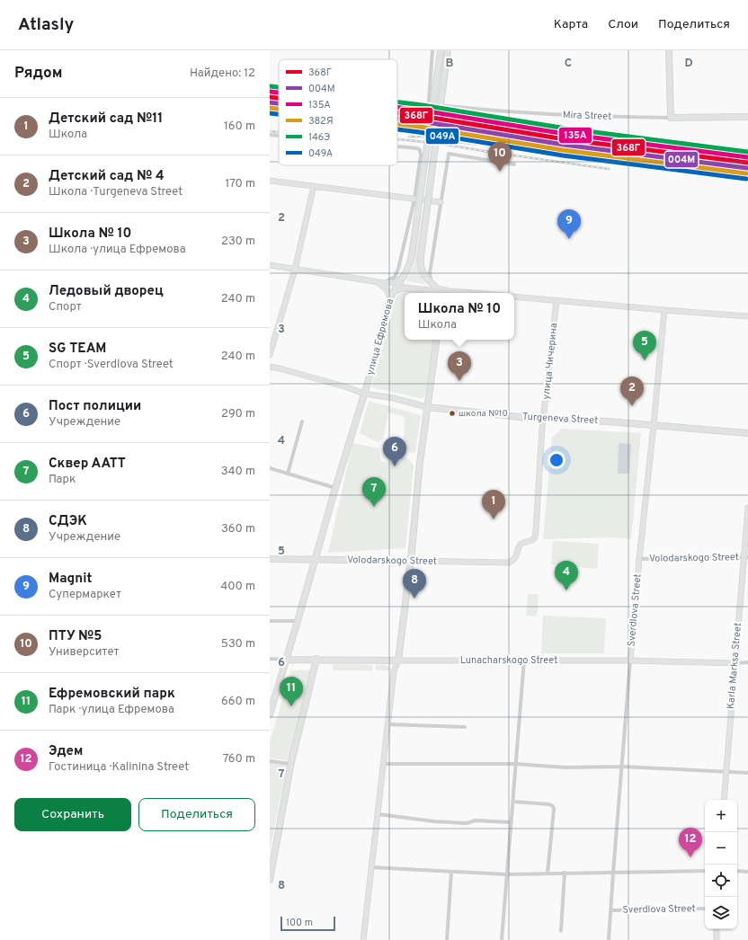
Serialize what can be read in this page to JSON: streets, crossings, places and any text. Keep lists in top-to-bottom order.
{
  "streets": {
    "main road": [
      "Mira Street",
      "улица Ефремова",
      "Turgeneva Street",
      "Volodarskogo Street",
      "Lunacharskogo Street"
    ],
    "street": ["улица Чичерина", "Sverdlova Street", "Karla Marksa Street"]
  },
  "crossings": [
    ["улица Ефремова", "Turgeneva Street"],
    ["улица Ефремова", "Volodarskogo Street"],
    ["улица Ефремова", "Lunacharskogo Street"],
    ["улица Чичерина", "Turgeneva Street"],
    ["улица Чичерина", "Volodarskogo Street"],
    ["Turgeneva Street", "Sverdlova Street"],
    ["Volodarskogo Street", "Sverdlova Street"],
    ["Volodarskogo Street", "Karla Marksa Street"],
    ["Sverdlova Street", "Lunacharskogo Street"],
    ["Lunacharskogo Street", "Karla Marksa Street"]
  ],
  "places": ["школа №10"],
  "lines": [
    "transit line 146Э",
    "transit line 135А",
    "transit line 368Г",
    "transit line 004М",
    "transit line 382Я",
    "transit line 049А"
  ],
  "legend": [
    "368Г",
    "004М",
    "135А",
    "382Я",
    "146Э",
    "049А"
  ],
  "scale_bar": "100 m",
  "page": {
    "header": "Atlasly",
    "nav": ["Карта", "Слои", "Поделиться"],
    "heading": ["Рядом", "Найдено: 12"],
    "list": [
      {
        "mark": "1",
        "name": "Детский сад №11",
        "note": "Школа",
        "value": "160 m"
      },
      {
        "mark": "2",
        "name": "Детский сад № 4",
        "note": "Школа · Turgeneva Street",
        "value": "170 m"
      },
      {
        "mark": "3",
        "name": "Школа № 10",
        "note": "Школа · улица Ефремова",
        "value": "230 m"
      },
      {
        "mark": "4",
        "name": "Ледовый дворец",
        "note": "Спорт",
        "value": "240 m"
      },
      {
        "mark": "5",
        "name": "SG TEAM",
        "note": "Спорт · Sverdlova Street",
        "value": "240 m"
      },
      {
        "mark": "6",
        "name": "Пост полиции",
        "note": "Учреждение",
        "value": "290 m"
      },
      {
        "mark": "7",
        "name": "Сквер ААТТ",
        "note": "Парк",
        "value": "340 m"
      },
      {
        "mark": "8",
        "name": "СДЭК",
        "note": "Учреждение",
        "value": "360 m"
      },
      {
        "mark": "9",
        "name": "Magnit",
        "note": "Супермаркет",
        "value": "400 m"
      },
      {
        "mark": "10",
        "name": "ПТУ №5",
        "note": "Университет",
        "value": "530 m"
      },
      {
        "mark": "11",
        "name": "Ефремовский парк",
        "note": "Парк · улица Ефремова",
        "value": "660 m"
      },
      {
        "mark": "12",
        "name": "Эдем",
        "note": "Гостиница · Kalinina Street",
        "value": "760 m"
      }
    ],
    "pins": [
      "10",
      "9",
      "5",
      "3",
      "2",
      "6",
      "7",
      "1",
      "4",
      "8",
      "11",
      "12"
    ],
    "popup": ["Школа № 10", "Школа"],
    "buttons": ["Сохранить", "Поделиться"],
    "map_buttons": ["+", "−"],
    "scale": "100 m"
  },
  "grid": {
    "columns": ["B", "C", "D"],
    "rows": [
      "2",
      "3",
      "4",
      "5",
      "6",
      "7",
      "8"
    ]
  }
}
